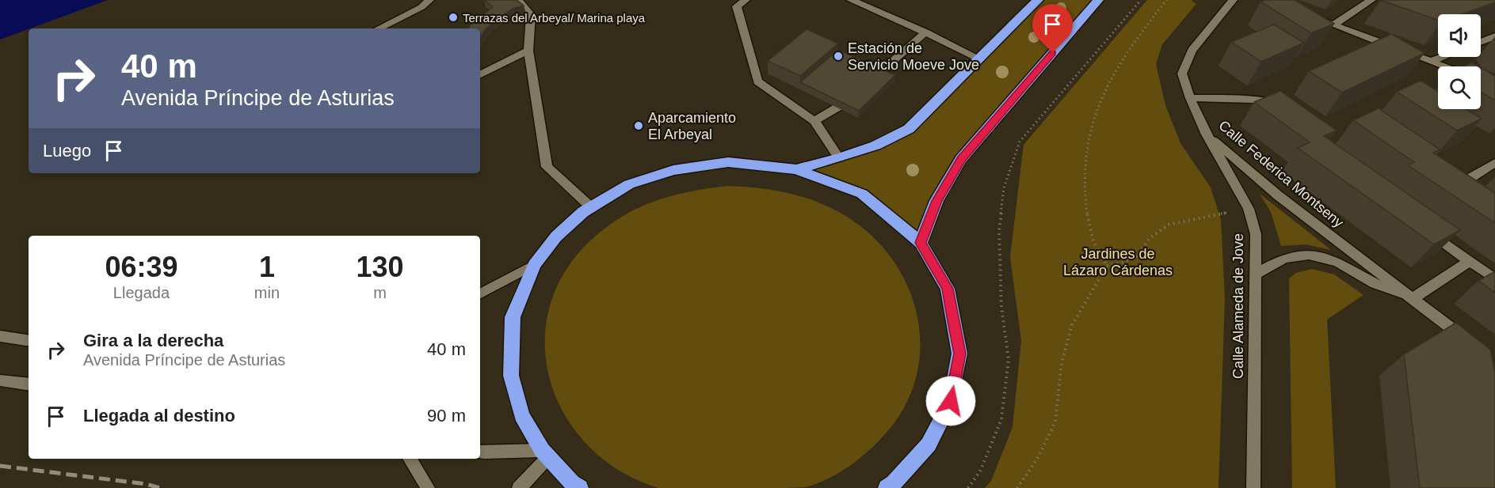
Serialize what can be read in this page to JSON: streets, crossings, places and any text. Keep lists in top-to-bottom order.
{
  "streets": {
    "street": ["Calle Federica Montseny", "Calle Alameda de Jove"]
  },
  "crossings": [
    ["Calle Federica Montseny", "Calle Alameda de Jove"]
  ],
  "parks": ["Jardines de Lázaro Cárdenas"],
  "places": ["Terrazas del Arbeyal/ Marina playa", "Estación de Servicio Moeve Jove", "Aparcamiento El Arbeyal"],
  "page": {
    "turn": ["40 m", "Avenida Príncipe de Asturias"],
    "then": "Luego",
    "eta": [
      "06:39",
      "Llegada",
      "1",
      "min",
      "130",
      "m"
    ],
    "list": [
      {
        "name": "Gira a la derecha",
        "note": "Avenida Príncipe de Asturias",
        "value": "40 m"
      },
      {
        "name": "Llegada al destino",
        "value": "90 m"
      }
    ]
  }
}
